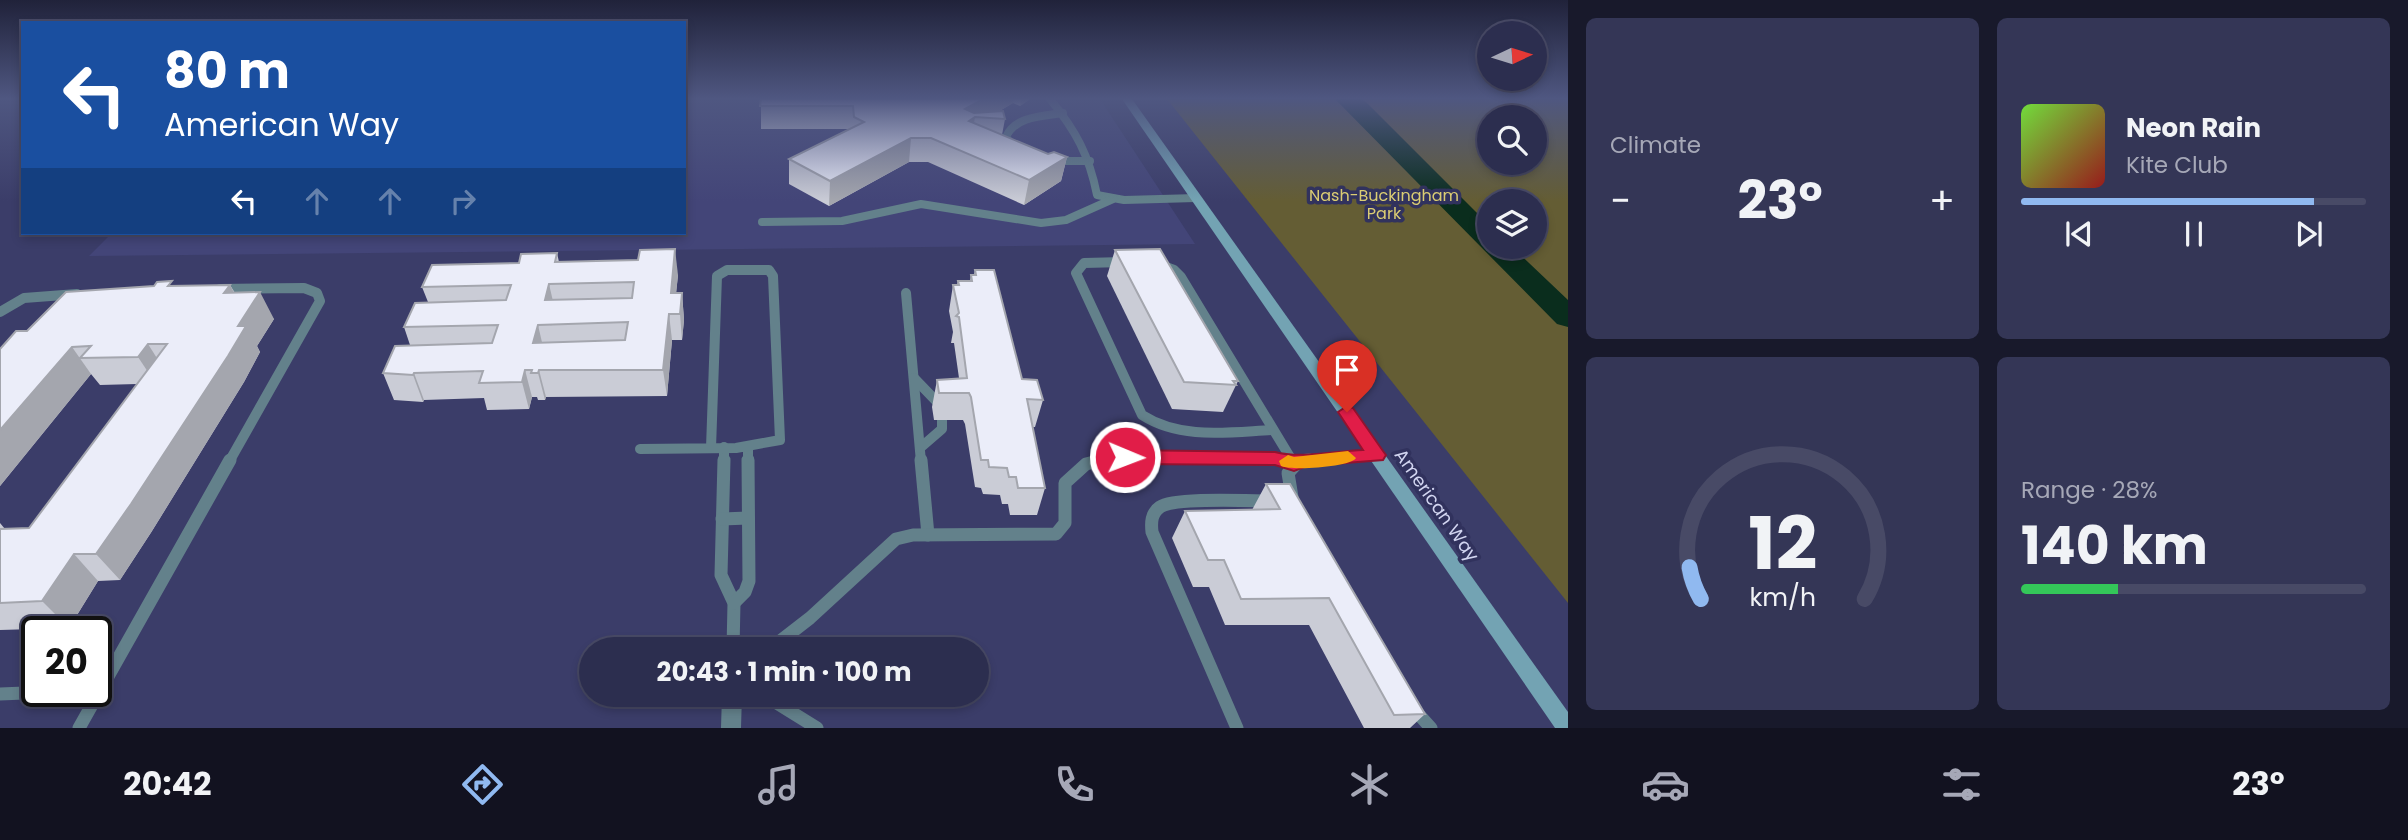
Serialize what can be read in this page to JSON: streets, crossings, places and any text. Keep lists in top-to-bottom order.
{
  "streets": {
    "main road": ["American Way"]
  },
  "parks": ["Nash-Buckingham Park"],
  "north": "right",
  "page": {
    "tile": [
      "Climate",
      ["Range · 28%", "140 km"]
    ],
    "turn": ["80 m", "American Way"],
    "song": ["Neon Rain", "Kite Club"],
    "heat": ["−", "23°", "+"],
    "limit": "20",
    "trip": "20:43 · 1 min · 100 m",
    "tabs": ["20:42", "23°"],
    "gauge": ["12", "km/h"]
  }
}
